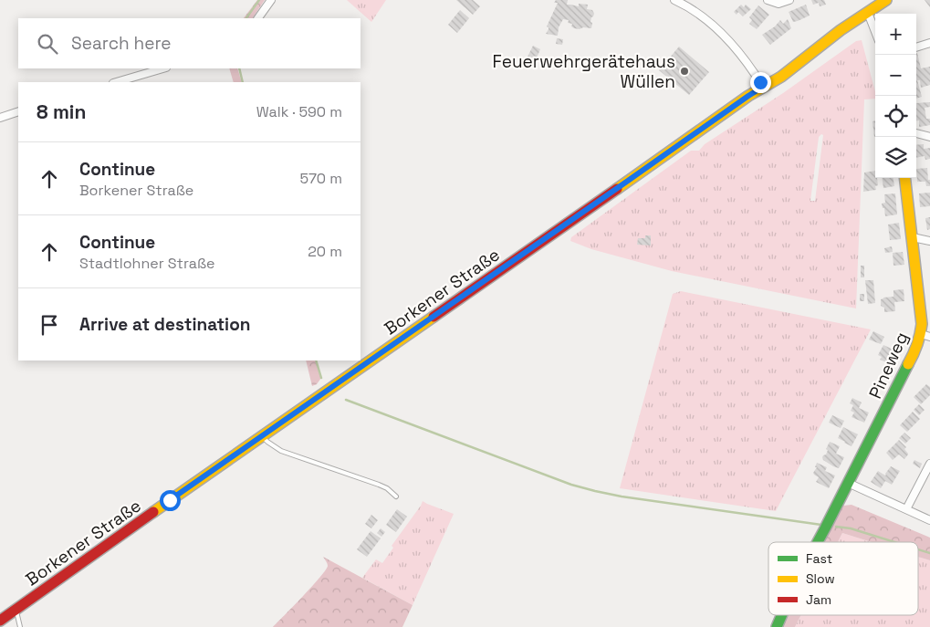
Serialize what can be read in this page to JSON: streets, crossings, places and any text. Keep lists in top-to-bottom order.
{
  "streets": {
    "main road": ["Borkener Straße", "Pineweg"]
  },
  "places": ["Feuerwehrgerätehaus Wüllen"],
  "legend": ["Fast", "Slow", "Jam"],
  "page": {
    "map_buttons": ["+", "−"],
    "search": "Search here",
    "heading": ["8 min", "Walk · 590 m"],
    "list": [
      ["Continue", "Borkener Straße", "570 m"],
      ["Continue", "Stadtlohner Straße", "20 m"],
      "Arrive at destination"
    ]
  }
}
